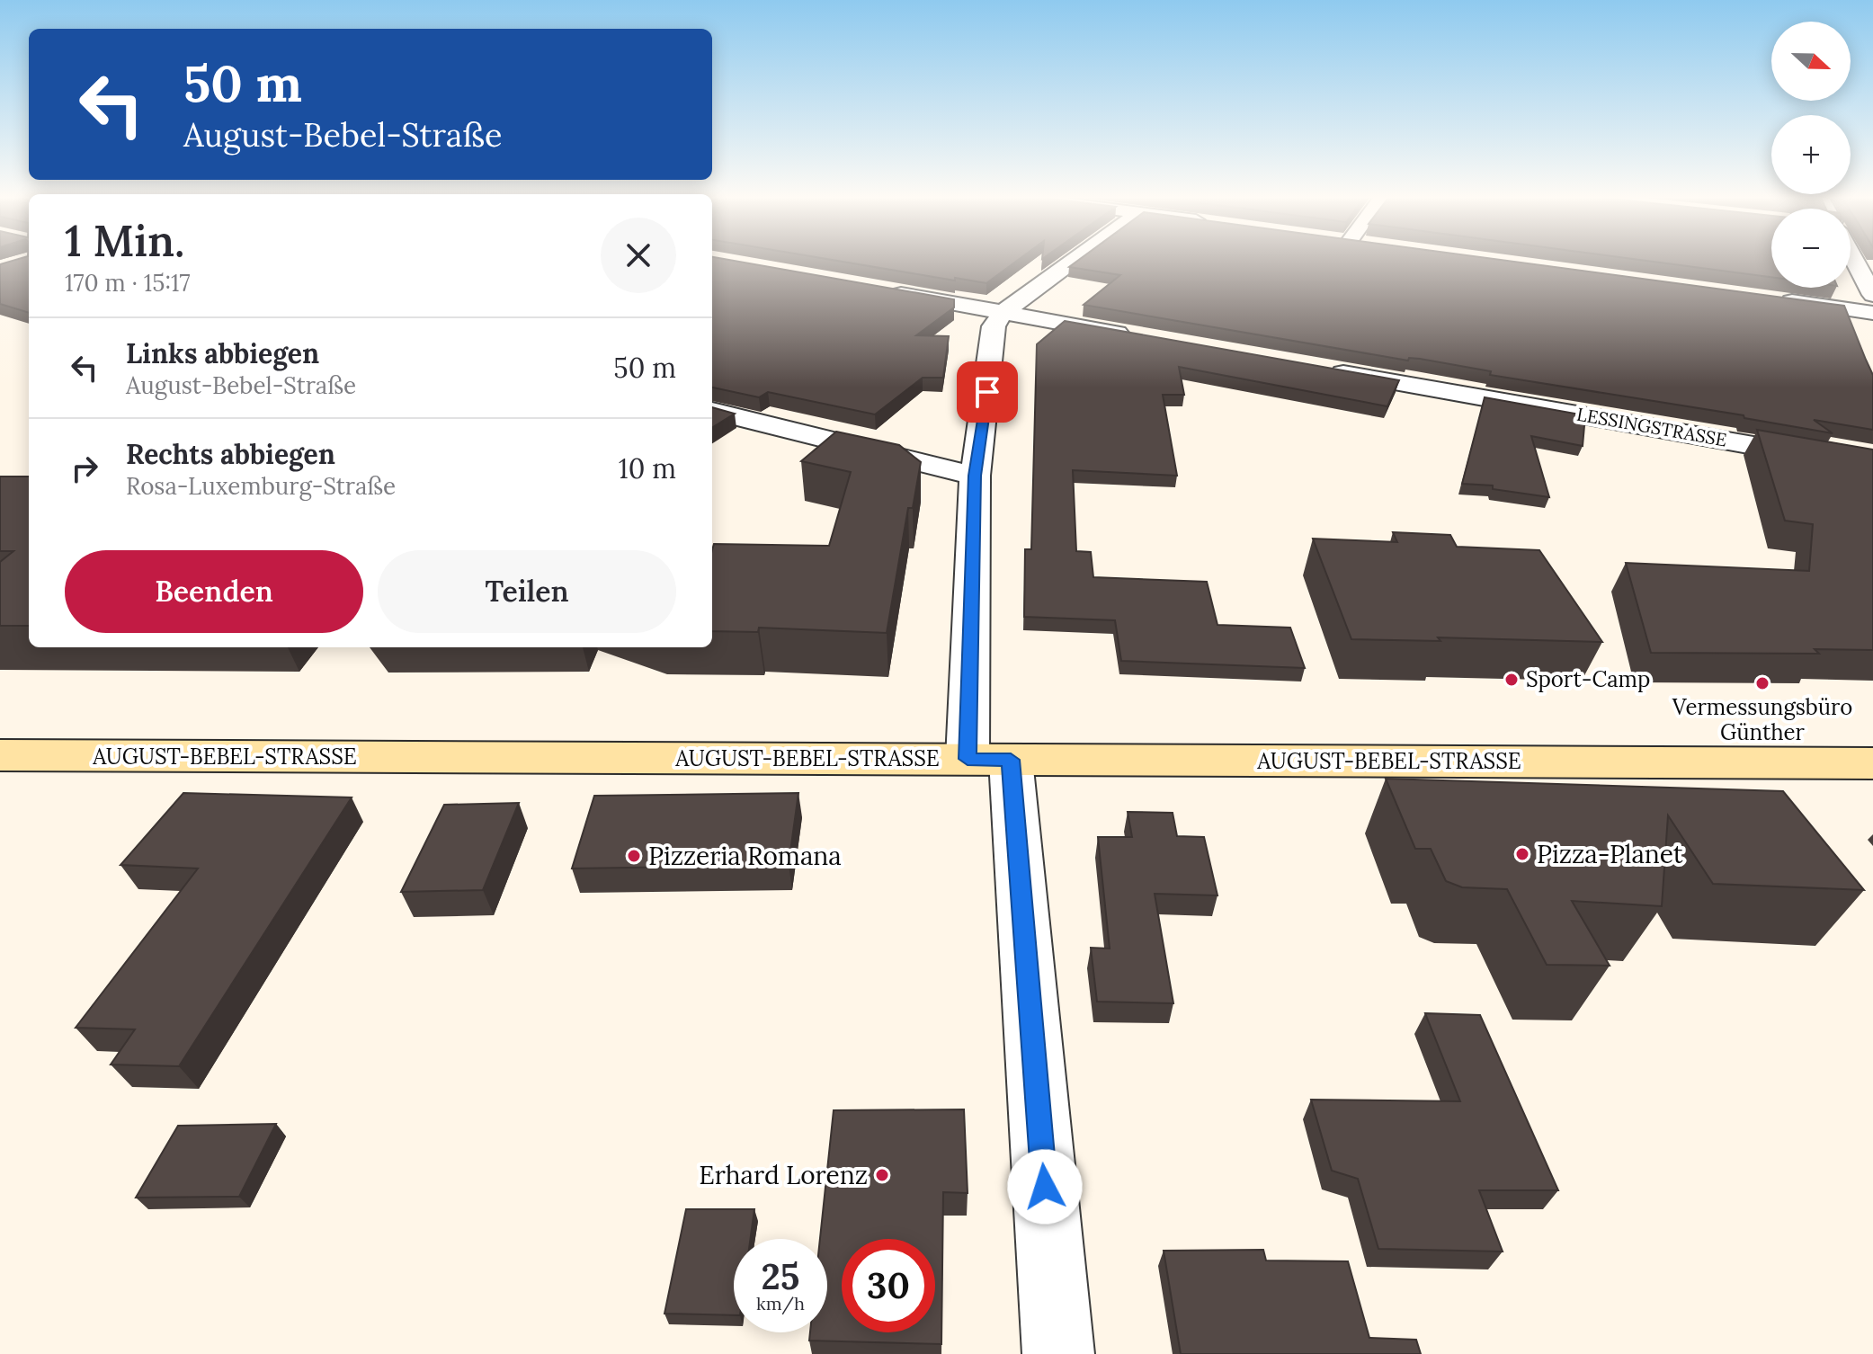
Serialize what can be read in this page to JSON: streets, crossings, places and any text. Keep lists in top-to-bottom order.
{
  "streets": {
    "main road": ["AUGUST-BEBEL-STRASSE"],
    "street": ["LESSINGSTRASSE"]
  },
  "places": [
    "Sport-Camp",
    "Vermessungsbüro Günther",
    "Pizza-Planet",
    "Pizzeria Romana",
    "Erhard Lorenz"
  ],
  "north": "right",
  "page": {
    "map_buttons": ["+", "−"],
    "turn": ["50 m", "August-Bebel-Straße"],
    "heading": ["1 Min.", "170 m · 15:17"],
    "list": [
      {
        "name": "Links abbiegen",
        "note": "August-Bebel-Straße",
        "value": "50 m"
      },
      {
        "name": "Rechts abbiegen",
        "note": "Rosa-Luxemburg-Straße",
        "value": "10 m"
      }
    ],
    "buttons": ["Beenden", "Teilen"],
    "speed": "25 km/h",
    "limit": "30"
  }
}
